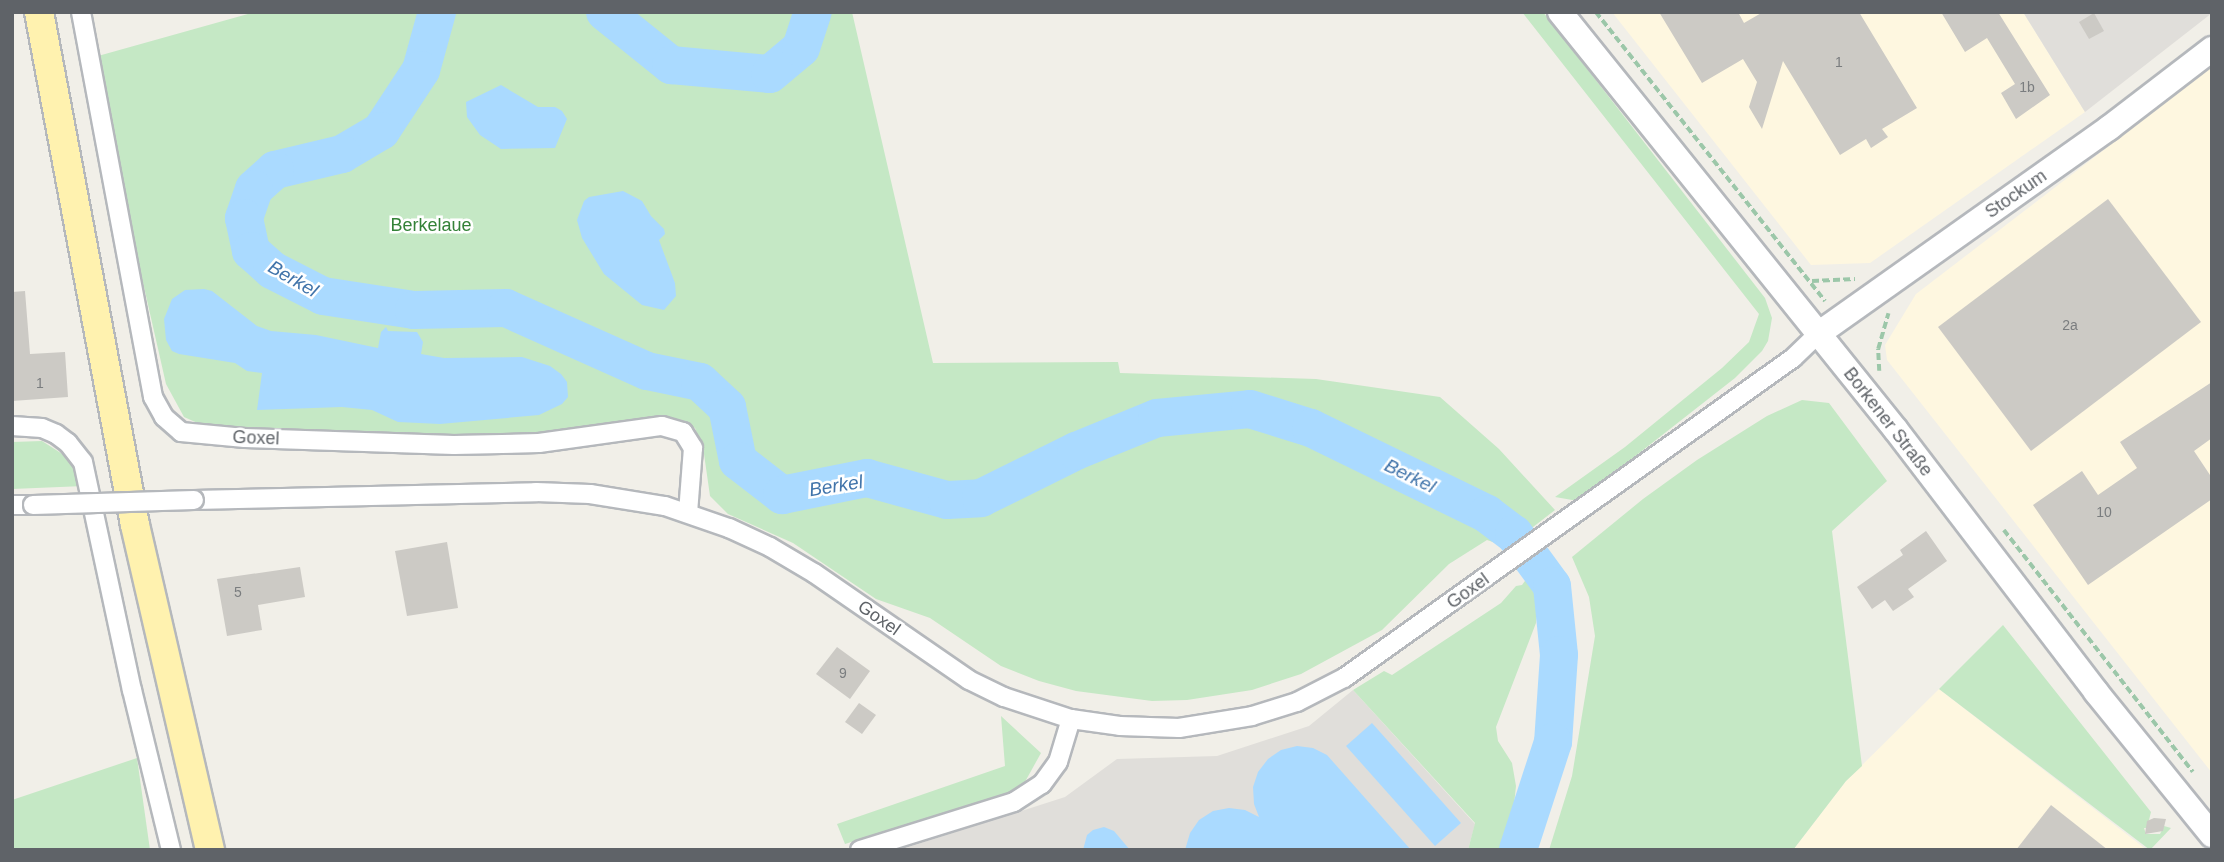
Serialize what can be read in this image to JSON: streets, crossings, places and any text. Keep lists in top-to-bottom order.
{
  "streets": {
    "street": ["Stockum", "Borkener Straße", "Goxel"]
  },
  "crossings": [
    ["Stockum", "Borkener Straße"],
    ["Stockum", "Goxel"],
    ["Borkener Straße", "Goxel"]
  ],
  "water": ["Berkel"],
  "parks": ["Berkelaue"],
  "house_numbers": [
    "1",
    "1b",
    "2a",
    "1",
    "10",
    "5",
    "9"
  ]
}
